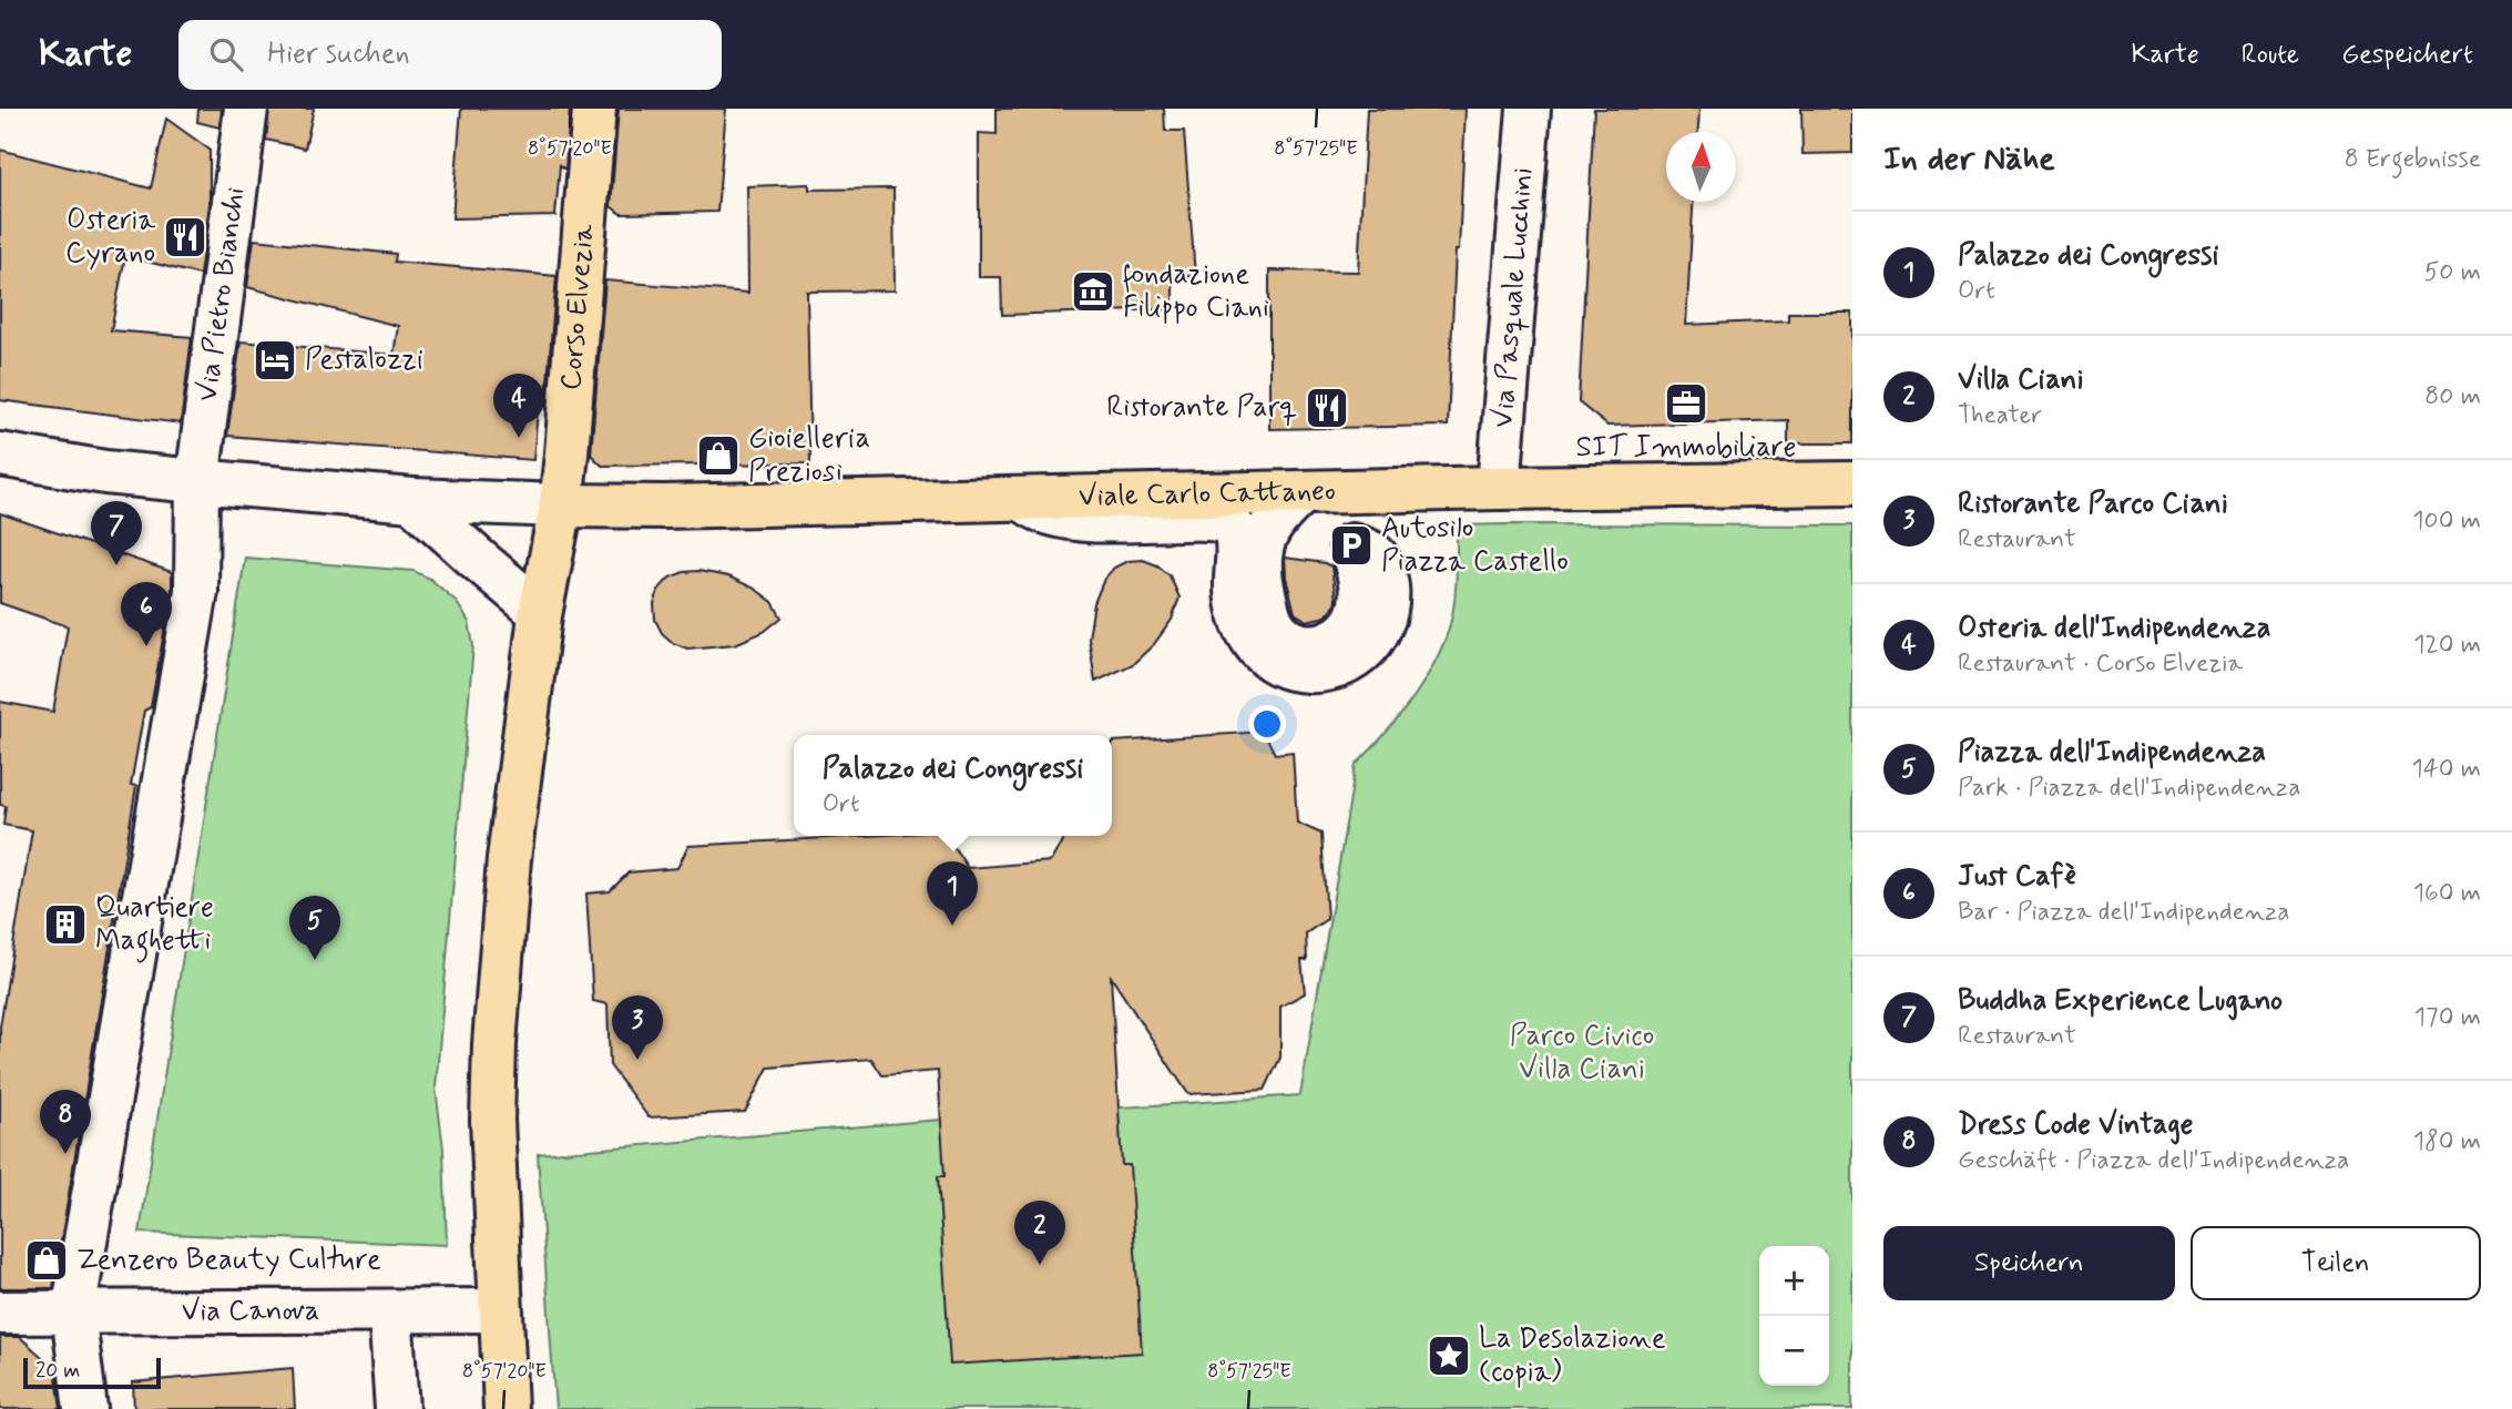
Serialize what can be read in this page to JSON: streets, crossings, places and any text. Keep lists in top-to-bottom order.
{
  "streets": {
    "main road": ["Corso Elvezia", "Viale Carlo Cattaneo"],
    "street": ["Via Pietro Bianchi", "Via Pasquale Lucchini", "Via Canova"]
  },
  "crossings": [
    ["Via Pietro Bianchi", "Via Canova"],
    ["Via Pasquale Lucchini", "Viale Carlo Cattaneo"],
    ["Corso Elvezia", "Viale Carlo Cattaneo"],
    ["Corso Elvezia", "Via Canova"]
  ],
  "parks": ["Parco Civico Villa Ciani"],
  "places": {
    "restaurant": ["Osteria Cyrano", "Ristorante Parq"],
    "museum": ["fondazione Filippo Ciani"],
    "hotel": ["Pestalozzi"],
    "office": ["SIT Immobiliare"],
    "shop": ["Gioielleria Preziosi", "Zenzero Beauty Culture"],
    "parking": ["Autosilo Piazza Castello"],
    "building": ["Quartiere Maghetti"],
    "place": ["La Desolazione (copia)"]
  },
  "scale_bar": "20 m",
  "north": "top",
  "page": {
    "header": "Karte",
    "search": "Hier suchen",
    "nav": ["Karte", "Route", "Gespeichert"],
    "heading": ["In der Nähe", "8 Ergebnisse"],
    "list": [
      {
        "mark": "1",
        "name": "Palazzo dei Congressi",
        "note": "Ort",
        "value": "50 m"
      },
      {
        "mark": "2",
        "name": "Villa Ciani",
        "note": "Theater",
        "value": "80 m"
      },
      {
        "mark": "3",
        "name": "Ristorante Parco Ciani",
        "note": "Restaurant",
        "value": "100 m"
      },
      {
        "mark": "4",
        "name": "Osteria dell'Indipendenza",
        "note": "Restaurant · Corso Elvezia",
        "value": "120 m"
      },
      {
        "mark": "5",
        "name": "Piazza dell'Indipendenza",
        "note": "Park · Piazza dell'Indipendenza",
        "value": "140 m"
      },
      {
        "mark": "6",
        "name": "Just Cafè",
        "note": "Bar · Piazza dell'Indipendenza",
        "value": "160 m"
      },
      {
        "mark": "7",
        "name": "Buddha Experience Lugano",
        "note": "Restaurant",
        "value": "170 m"
      },
      {
        "mark": "8",
        "name": "Dress Code Vintage",
        "note": "Geschäft · Piazza dell'Indipendenza",
        "value": "180 m"
      }
    ],
    "pins": [
      "4",
      "7",
      "6",
      "1",
      "5",
      "3",
      "8",
      "2"
    ],
    "popup": ["Palazzo dei Congressi", "Ort"],
    "buttons": ["Speichern", "Teilen"],
    "map_buttons": ["+", "−"],
    "scale": "20 m"
  },
  "coordinates": ["8°57'20\"E", "8°57'25\"E"]
}
